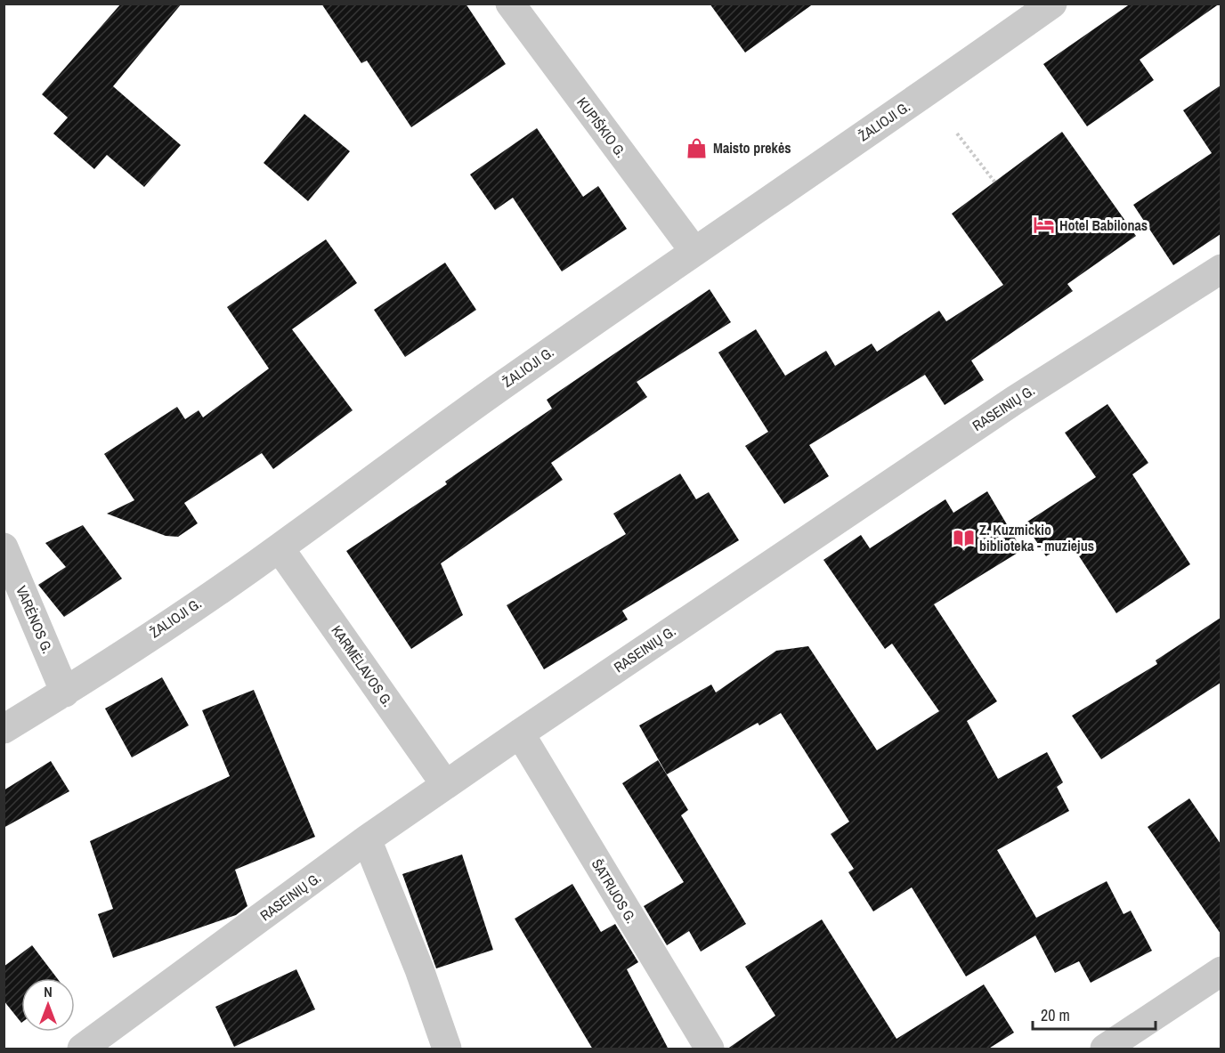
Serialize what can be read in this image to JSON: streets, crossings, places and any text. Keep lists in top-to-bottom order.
{
  "streets": {
    "street": [
      "ŽALIOJI G.",
      "KUPIŠKIO G.",
      "RASEINIŲ G.",
      "VARĖNOS G.",
      "KARMĖLAVOS G.",
      "ŠATRIJOS G."
    ]
  },
  "crossings": [
    ["ŽALIOJI G.", "KUPIŠKIO G."],
    ["ŽALIOJI G.", "VARĖNOS G."],
    ["ŽALIOJI G.", "KARMĖLAVOS G."],
    ["RASEINIŲ G.", "KARMĖLAVOS G."],
    ["RASEINIŲ G.", "ŠATRIJOS G."]
  ],
  "places": {
    "shop": ["Maisto prekės"],
    "hotel": ["Hotel Babilonas"],
    "library": ["Z. Kuzmickio biblioteka - muziejus"]
  },
  "scale_bar": "20 m",
  "north": "top"
}
